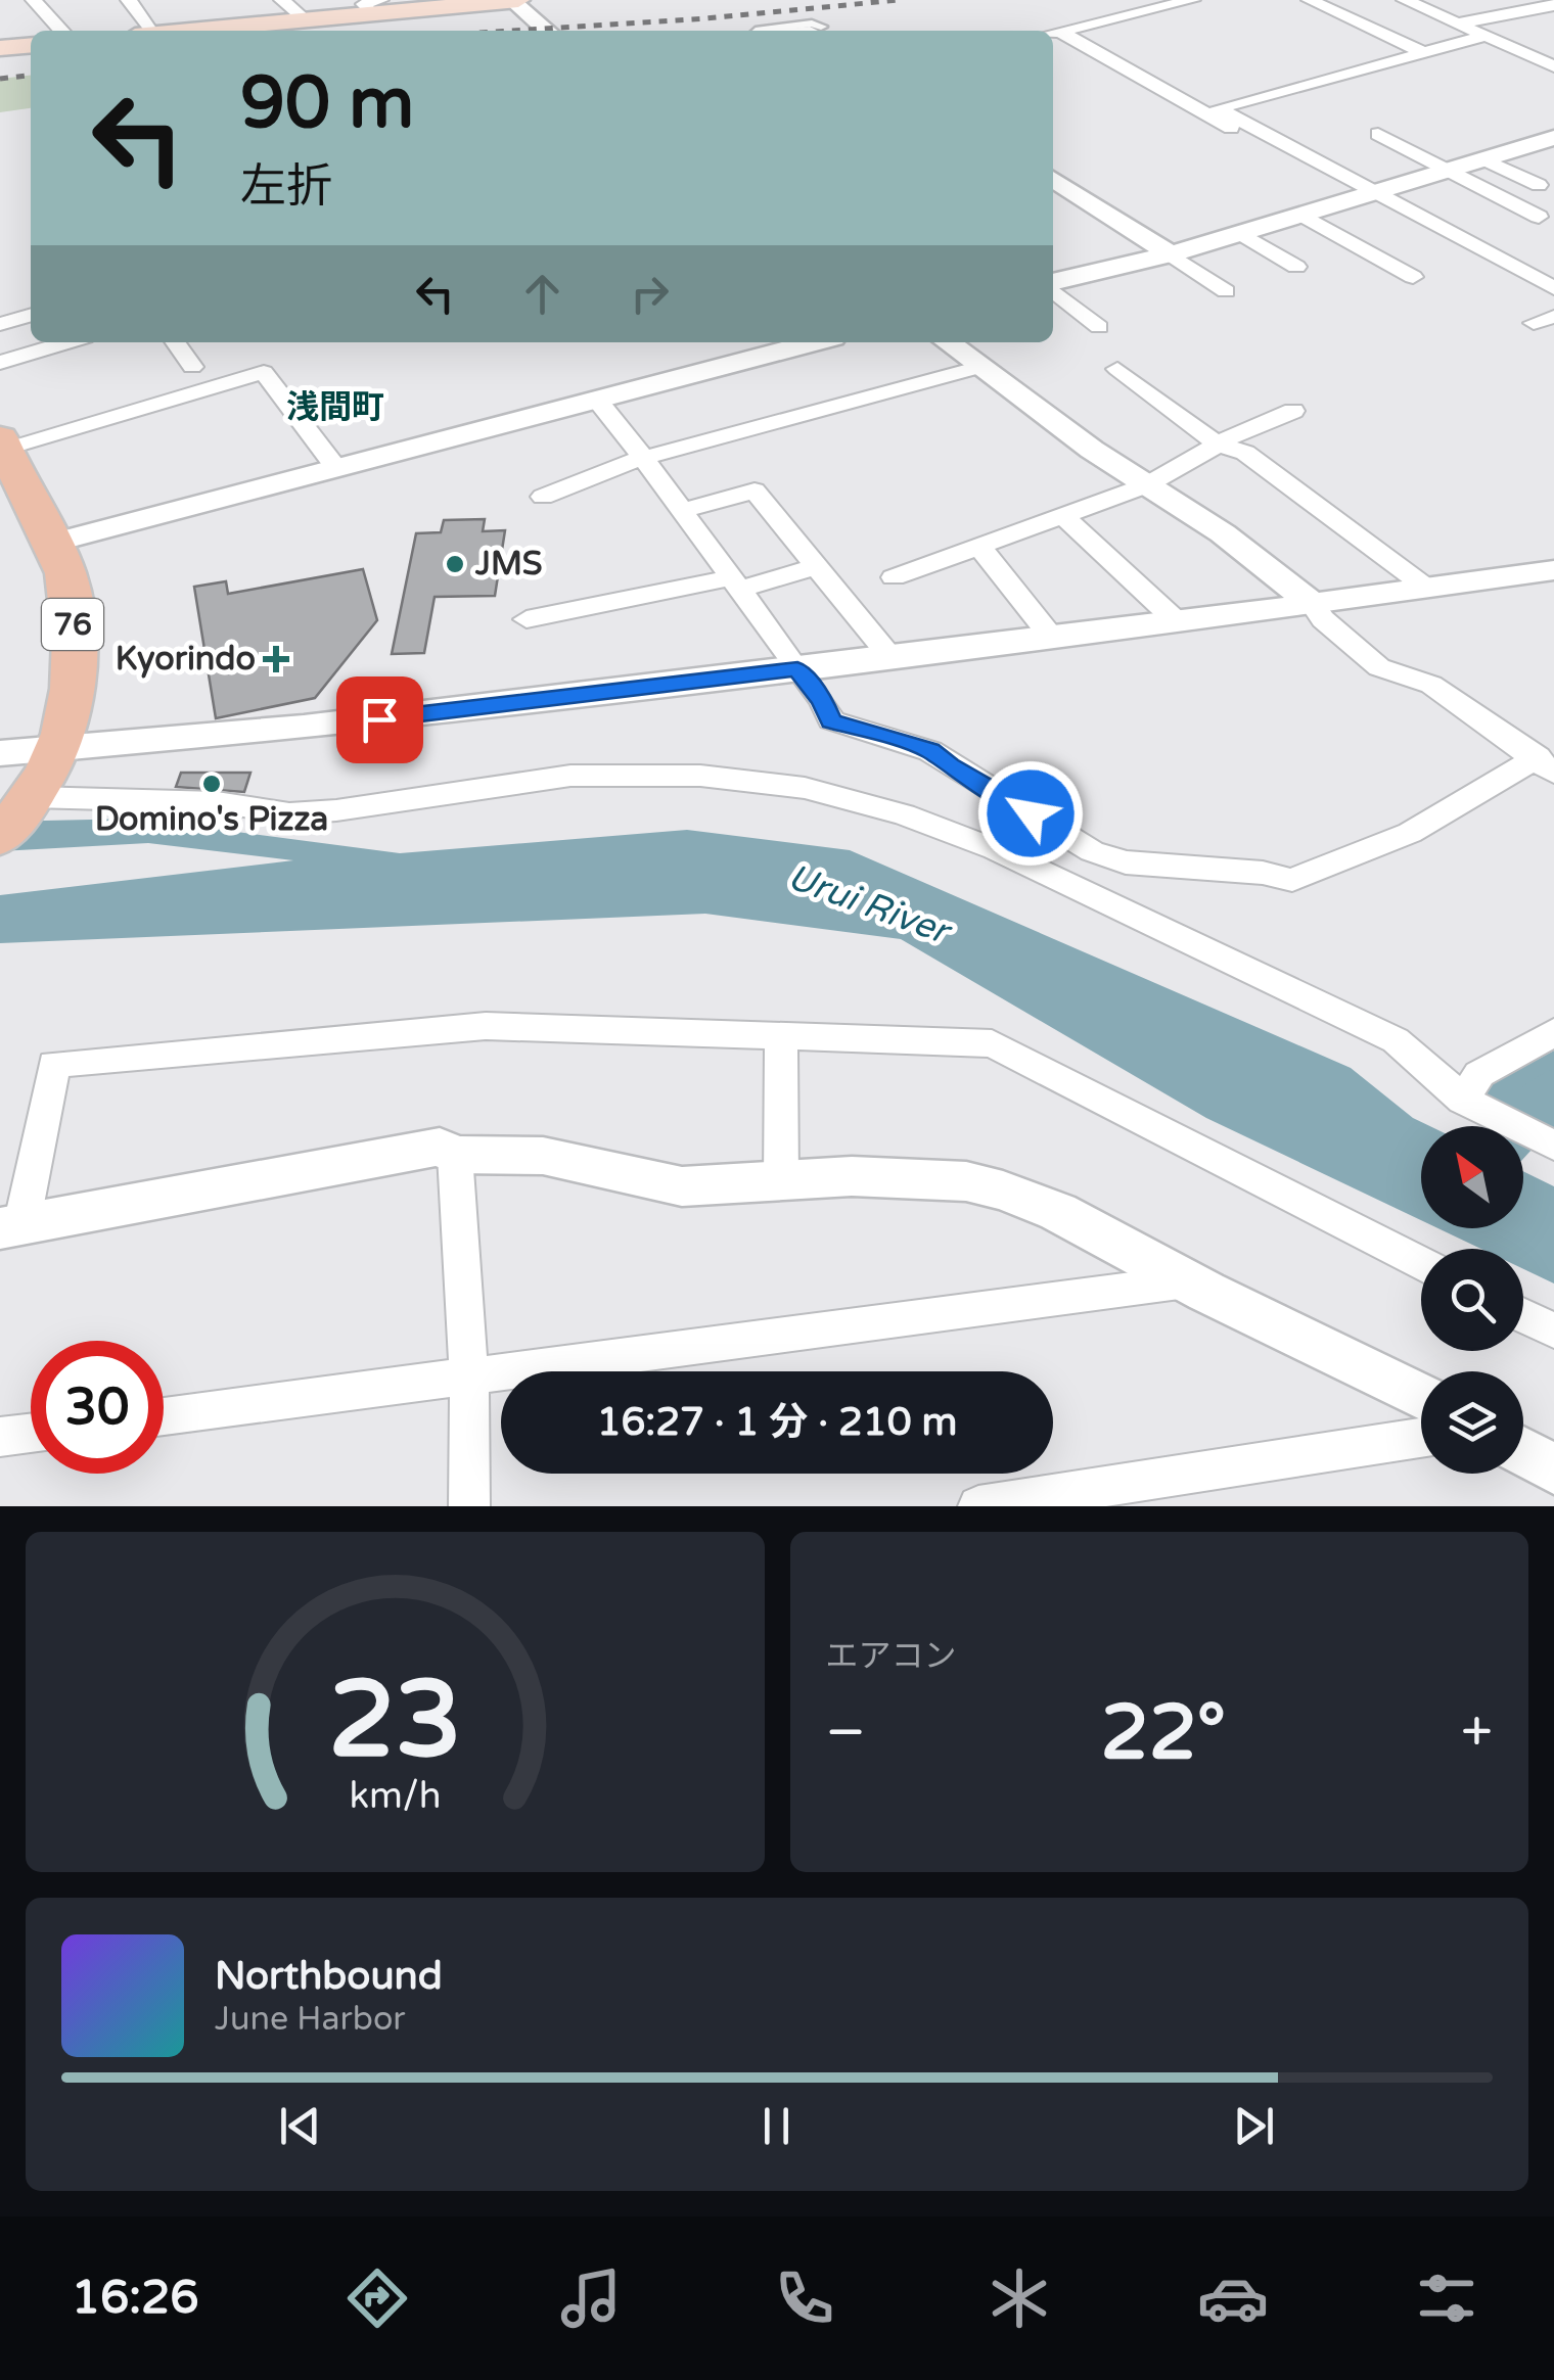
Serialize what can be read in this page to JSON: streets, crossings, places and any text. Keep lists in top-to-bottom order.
{
  "streets": {
    "main road": ["76"]
  },
  "districts": ["浅間町"],
  "water": ["Urui River"],
  "places": {
    "other": ["JMS", "Domino's Pizza"],
    "health": ["Kyorindo"]
  },
  "north": "top left",
  "page": {
    "turn": ["90 m", "左折"],
    "limit": "30",
    "trip": "16:27 · 1 分 · 210 m",
    "tile": "エアコン",
    "heat": ["−", "22°", "+"],
    "song": ["Northbound", "June Harbor"],
    "tabs": "16:26",
    "gauge": ["23", "km/h"]
  }
}
